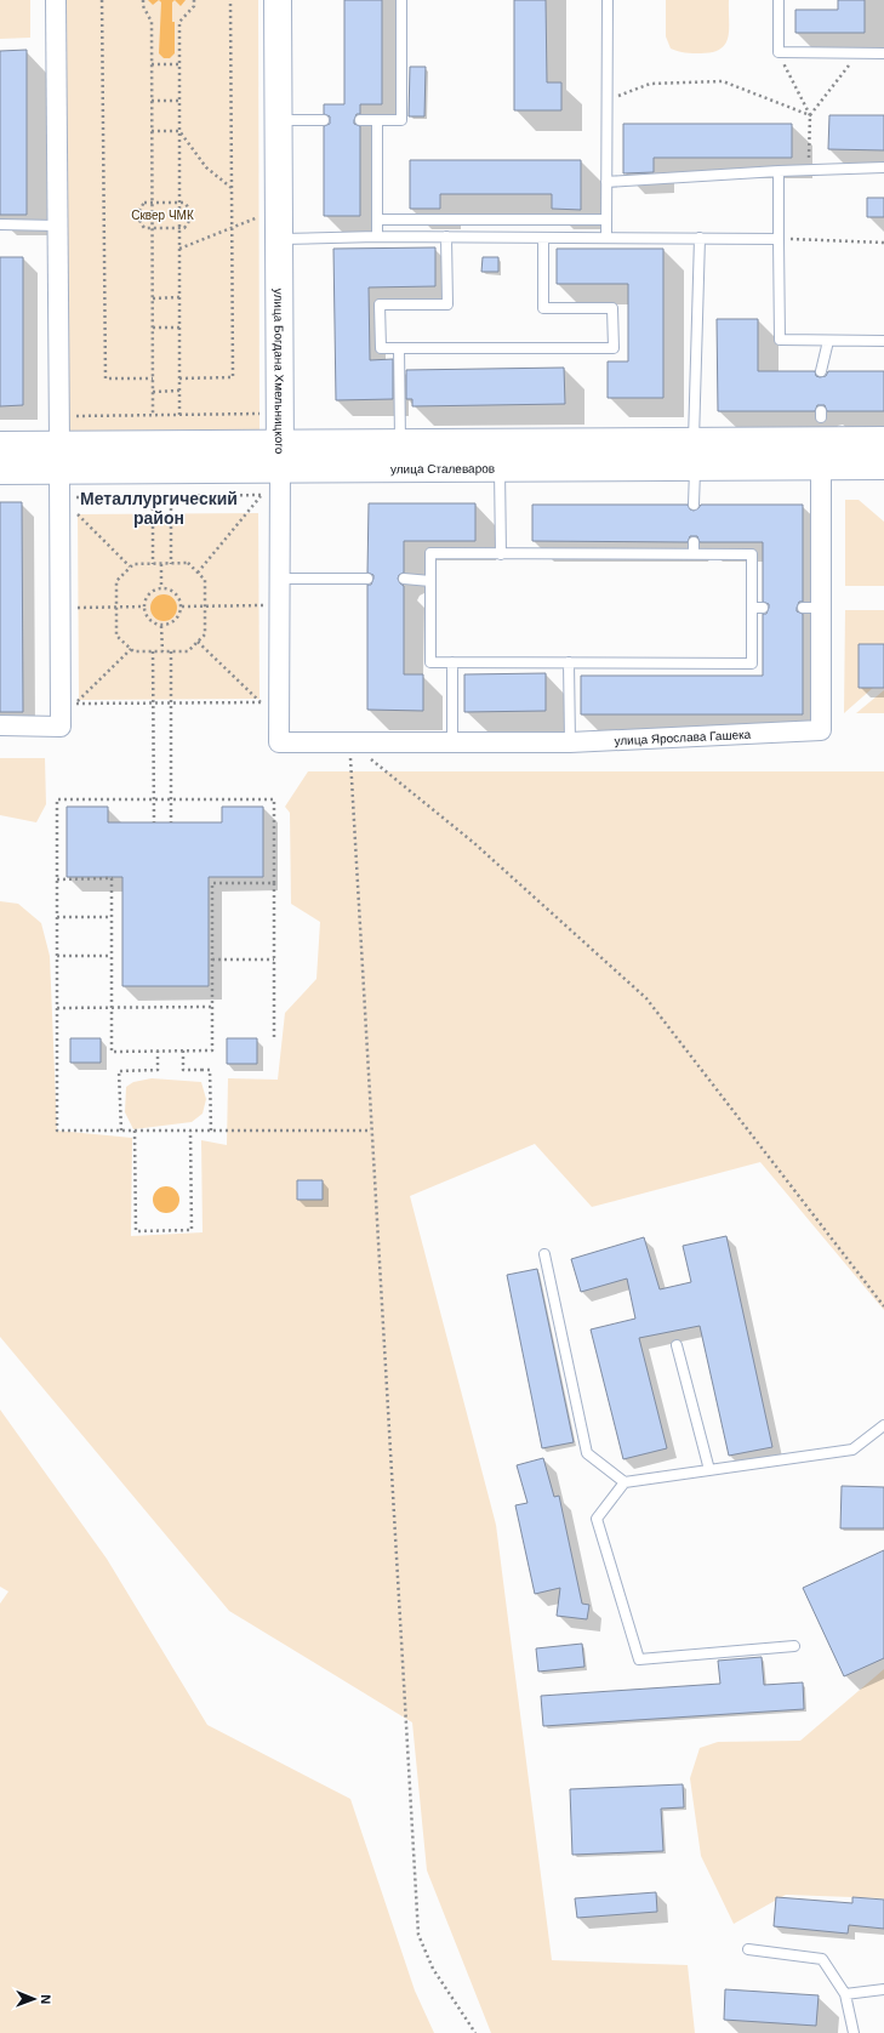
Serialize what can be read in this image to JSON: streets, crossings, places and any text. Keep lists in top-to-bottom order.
{
  "streets": {
    "main road": ["улица Богдана Хмельницкого", "улица Сталеваров"],
    "street": ["улица Ярослава Гашека"]
  },
  "crossings": [
    ["улица Богдана Хмельницкого", "улица Сталеваров"],
    ["улица Богдана Хмельницкого", "улица Ярослава Гашека"],
    ["улица Сталеваров", "улица Ярослава Гашека"]
  ],
  "districts": ["Металлургический район"],
  "parks": ["Сквер ЧМК"],
  "north": "right"
}
